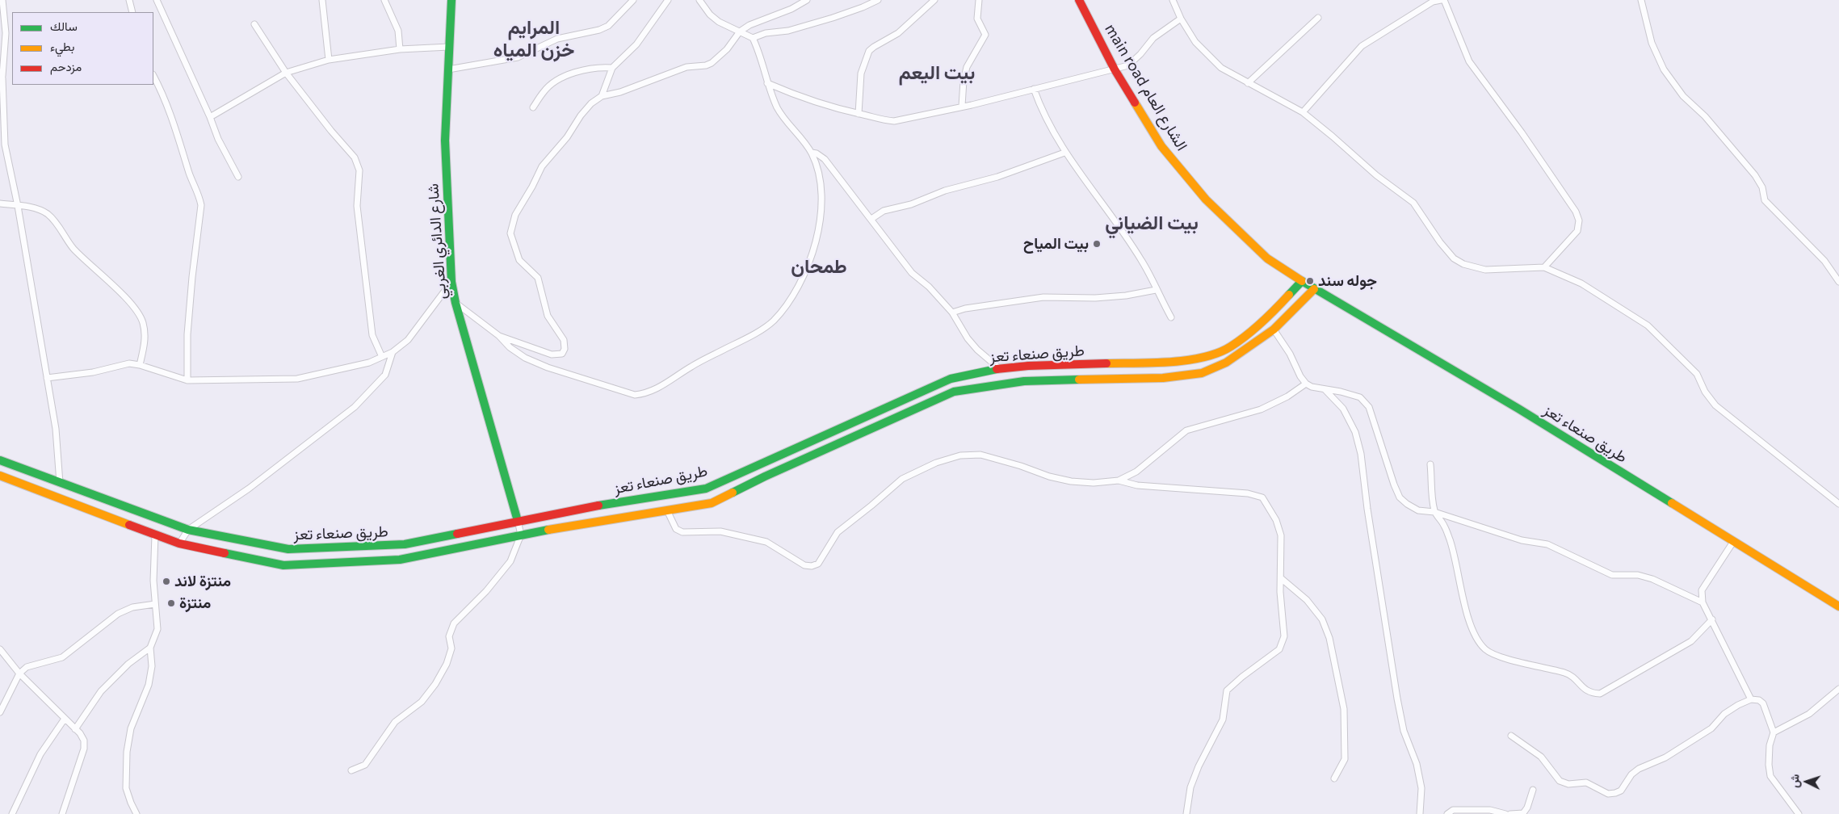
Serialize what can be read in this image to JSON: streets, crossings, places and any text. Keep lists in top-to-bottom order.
{
  "streets": {
    "main road": ["main road الشارع العام", "شارع الدائري الغربي", "طريق صنعاء تعز"]
  },
  "crossings": [
    ["main road الشارع العام", "طريق صنعاء تعز"],
    ["شارع الدائري الغربي", "طريق صنعاء تعز"]
  ],
  "districts": [
    "المرايم خزن المياه",
    "بيت اليعم",
    "بيت الضياني",
    "طمحان"
  ],
  "places": [
    "بيت المياح",
    "جوله سند",
    "منتزة لاند",
    "منتزة"
  ],
  "legend": ["سالك", "بطيء", "مزدحم"],
  "north": "left"
}
